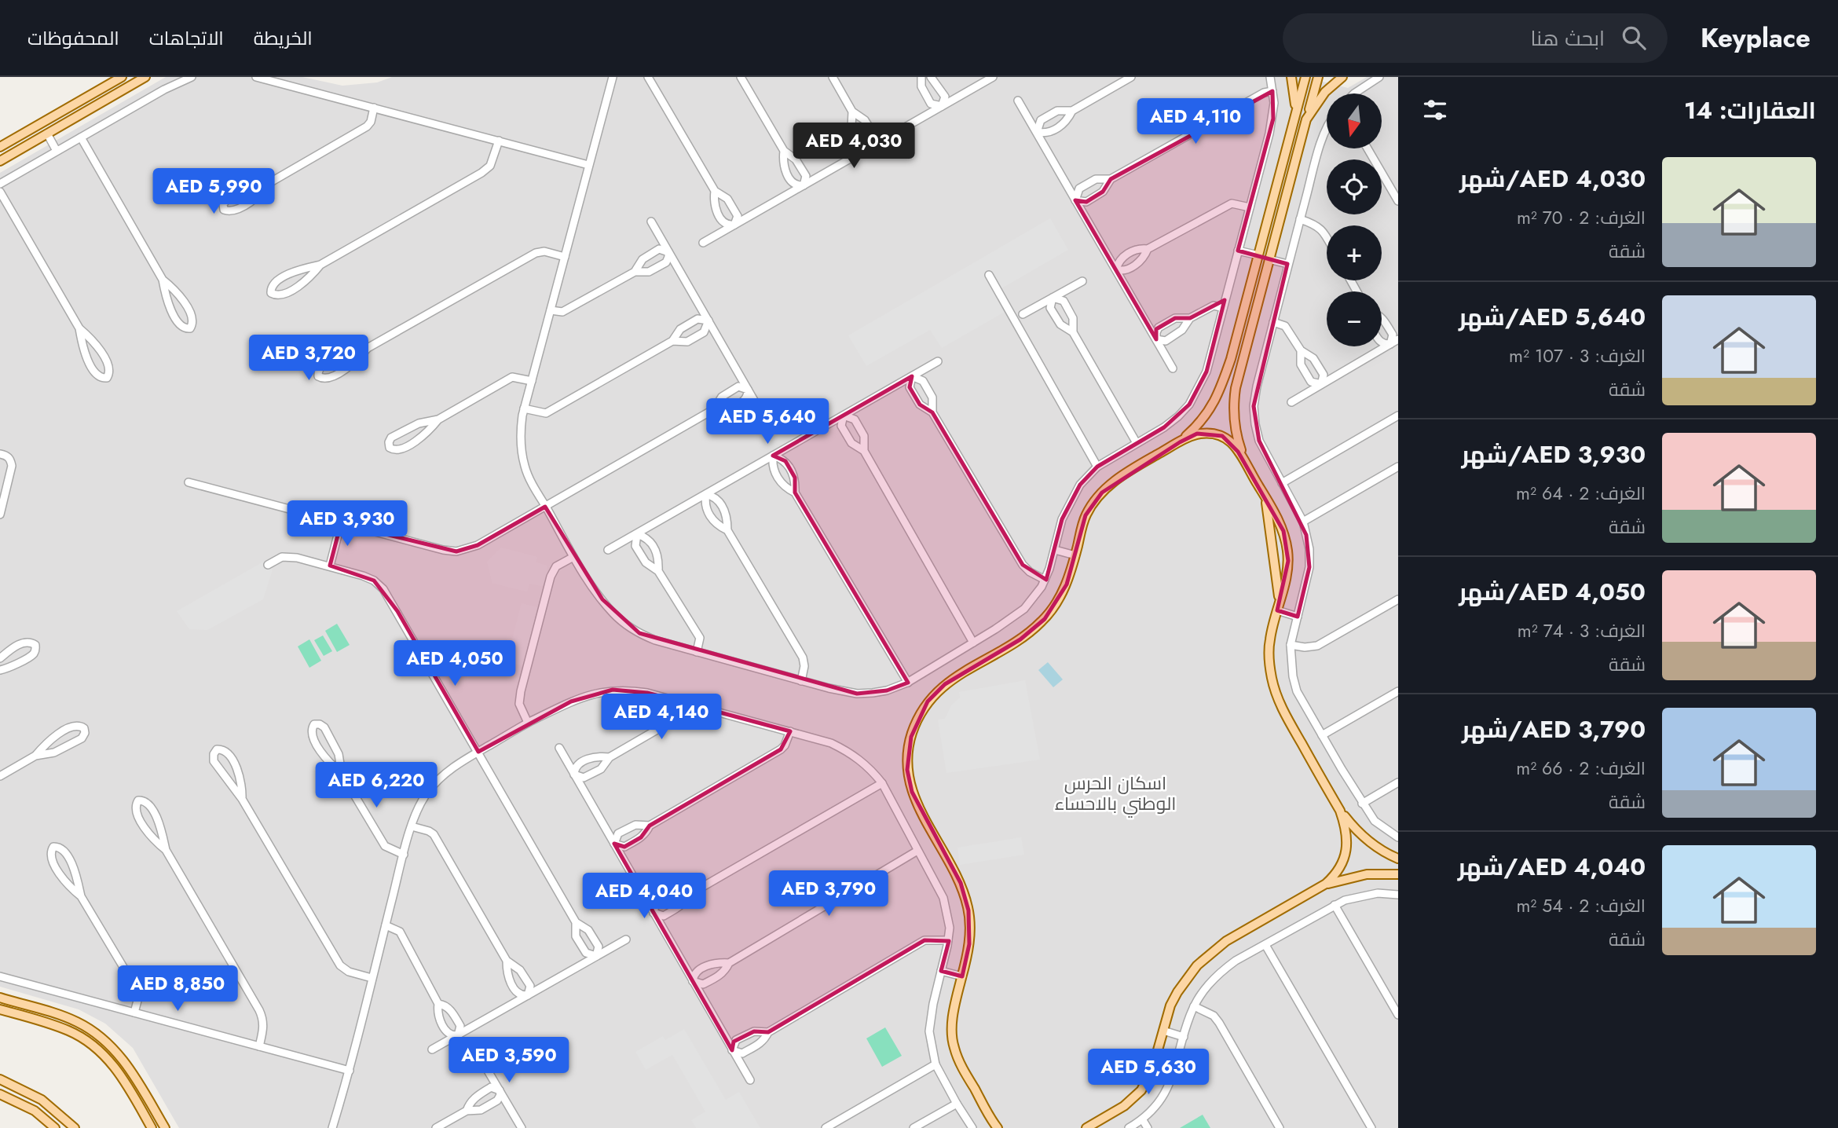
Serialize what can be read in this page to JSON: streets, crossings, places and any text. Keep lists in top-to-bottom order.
{
  "districts": ["اسكان الحرس الوطني بالاحساء"],
  "north": "bottom",
  "page": {
    "header": "Keyplace",
    "search": "ابحث هنا",
    "nav": ["الخريطة", "الاتجاهات", "المحفوظات"],
    "heading": "العقارات: 14",
    "map_buttons": ["+", "−"],
    "price": [
      "AED 4,110",
      "AED 4,030",
      "AED 5,990",
      "AED 3,720",
      "AED 5,640",
      "AED 3,930",
      "AED 4,050",
      "AED 4,140",
      "AED 6,220",
      "AED 3,790",
      "AED 4,040",
      "AED 8,850",
      "AED 3,590",
      "AED 5,630"
    ],
    "list": [
      {
        "name": "AED 4,030/شهر",
        "note": "الغرف: 2 · 70 m² · شقة"
      },
      {
        "name": "AED 5,640/شهر",
        "note": "الغرف: 3 · 107 m² · شقة"
      },
      {
        "name": "AED 3,930/شهر",
        "note": "الغرف: 2 · 64 m² · شقة"
      },
      {
        "name": "AED 4,050/شهر",
        "note": "الغرف: 3 · 74 m² · شقة"
      },
      {
        "name": "AED 3,790/شهر",
        "note": "الغرف: 2 · 66 m² · شقة"
      },
      {
        "name": "AED 4,040/شهر",
        "note": "الغرف: 2 · 54 m² · شقة"
      }
    ]
  }
}
